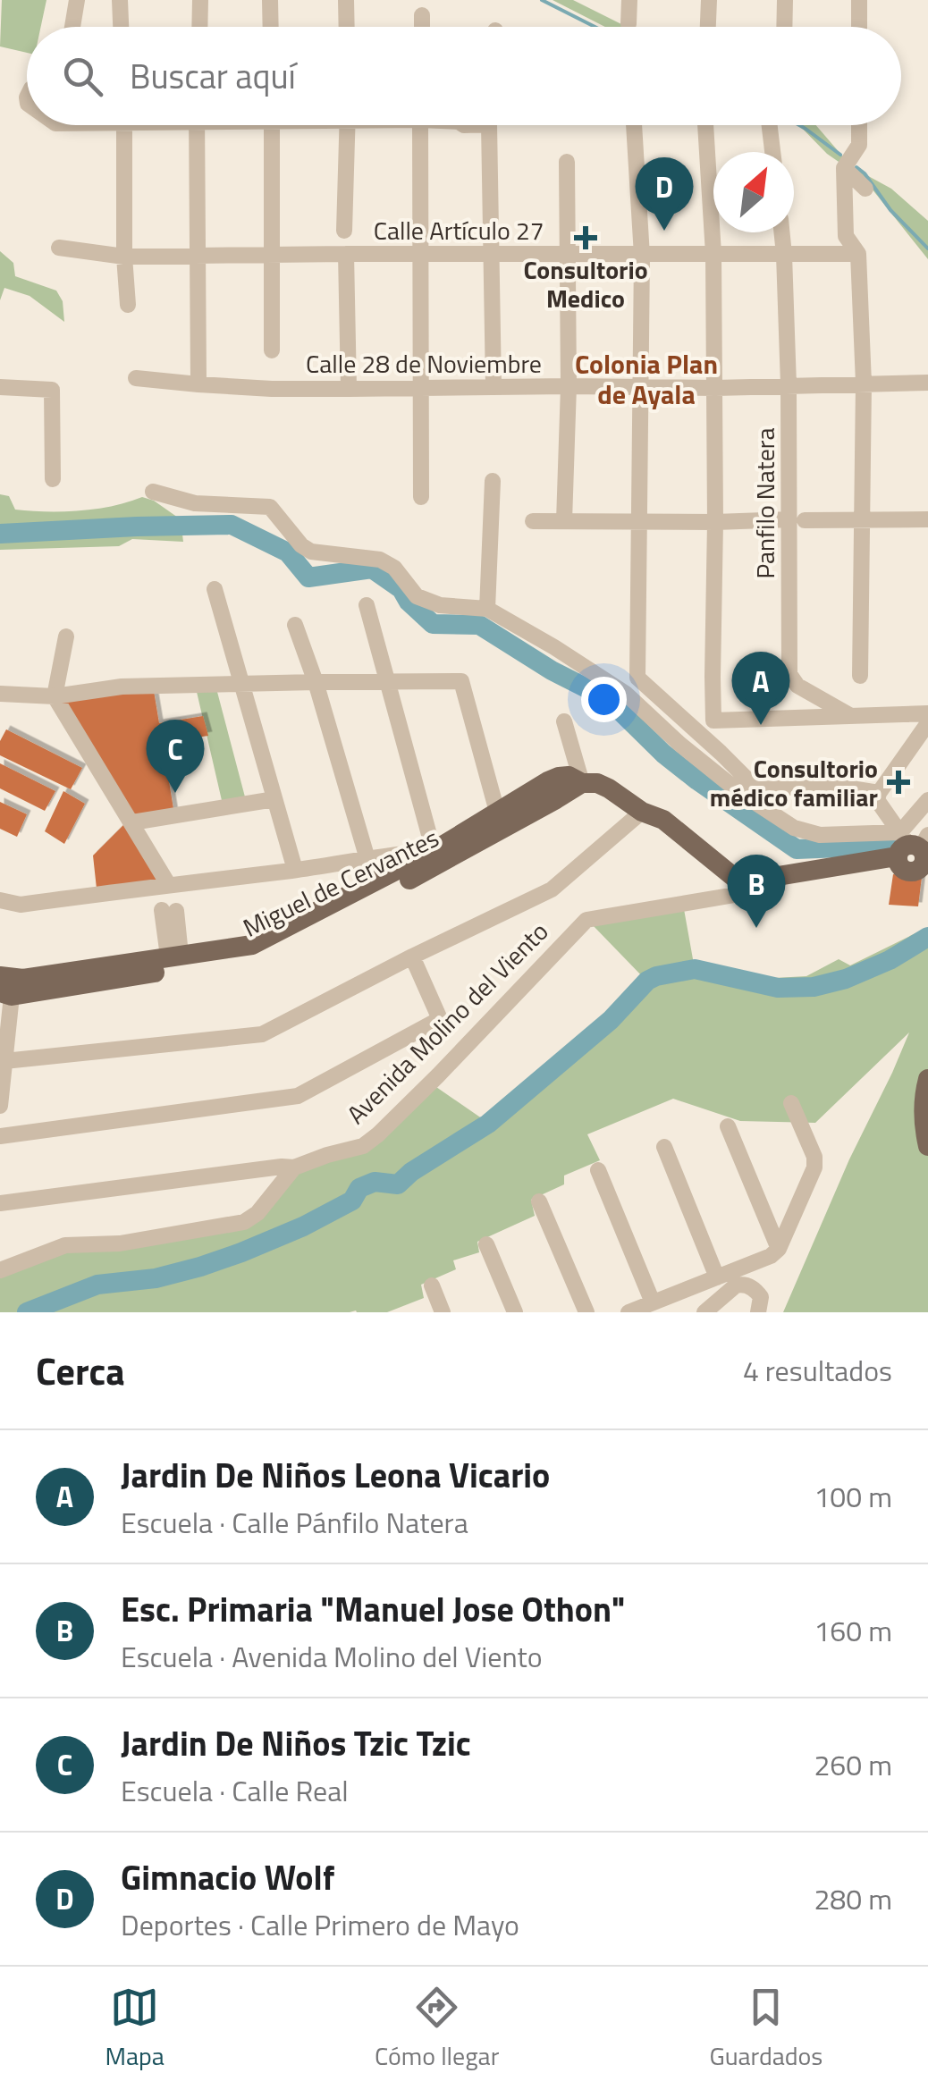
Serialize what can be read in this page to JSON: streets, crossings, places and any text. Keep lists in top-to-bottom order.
{
  "streets": {
    "main road": ["Miguel de Cervantes", "Avenida Molino del Viento"],
    "street": ["Calle Artículo 27", "Calle 28 de Noviembre", "Panfilo Natera"]
  },
  "crossings": [
    ["Calle Artículo 27", "Panfilo Natera"],
    ["Calle 28 de Noviembre", "Panfilo Natera"]
  ],
  "districts": ["Colonia Plan de Ayala"],
  "places": {
    "health": ["Consultorio Medico", "Consultorio médico familiar"]
  },
  "north": "top right",
  "page": {
    "search": "Buscar aquí",
    "pins": [
      "D",
      "A",
      "C",
      "B"
    ],
    "heading": ["Cerca", "4 resultados"],
    "list": [
      {
        "mark": "A",
        "name": "Jardin De Niños Leona Vicario",
        "note": "Escuela · Calle Pánfilo Natera",
        "value": "100 m"
      },
      {
        "mark": "B",
        "name": "Esc. Primaria \"Manuel Jose Othon\"",
        "note": "Escuela · Avenida Molino del Viento",
        "value": "160 m"
      },
      {
        "mark": "C",
        "name": "Jardin De Niños Tzic Tzic",
        "note": "Escuela · Calle Real",
        "value": "260 m"
      },
      {
        "mark": "D",
        "name": "Gimnacio Wolf",
        "note": "Deportes · Calle Primero de Mayo",
        "value": "280 m"
      }
    ],
    "nav": ["Mapa", "Cómo llegar", "Guardados"]
  }
}
